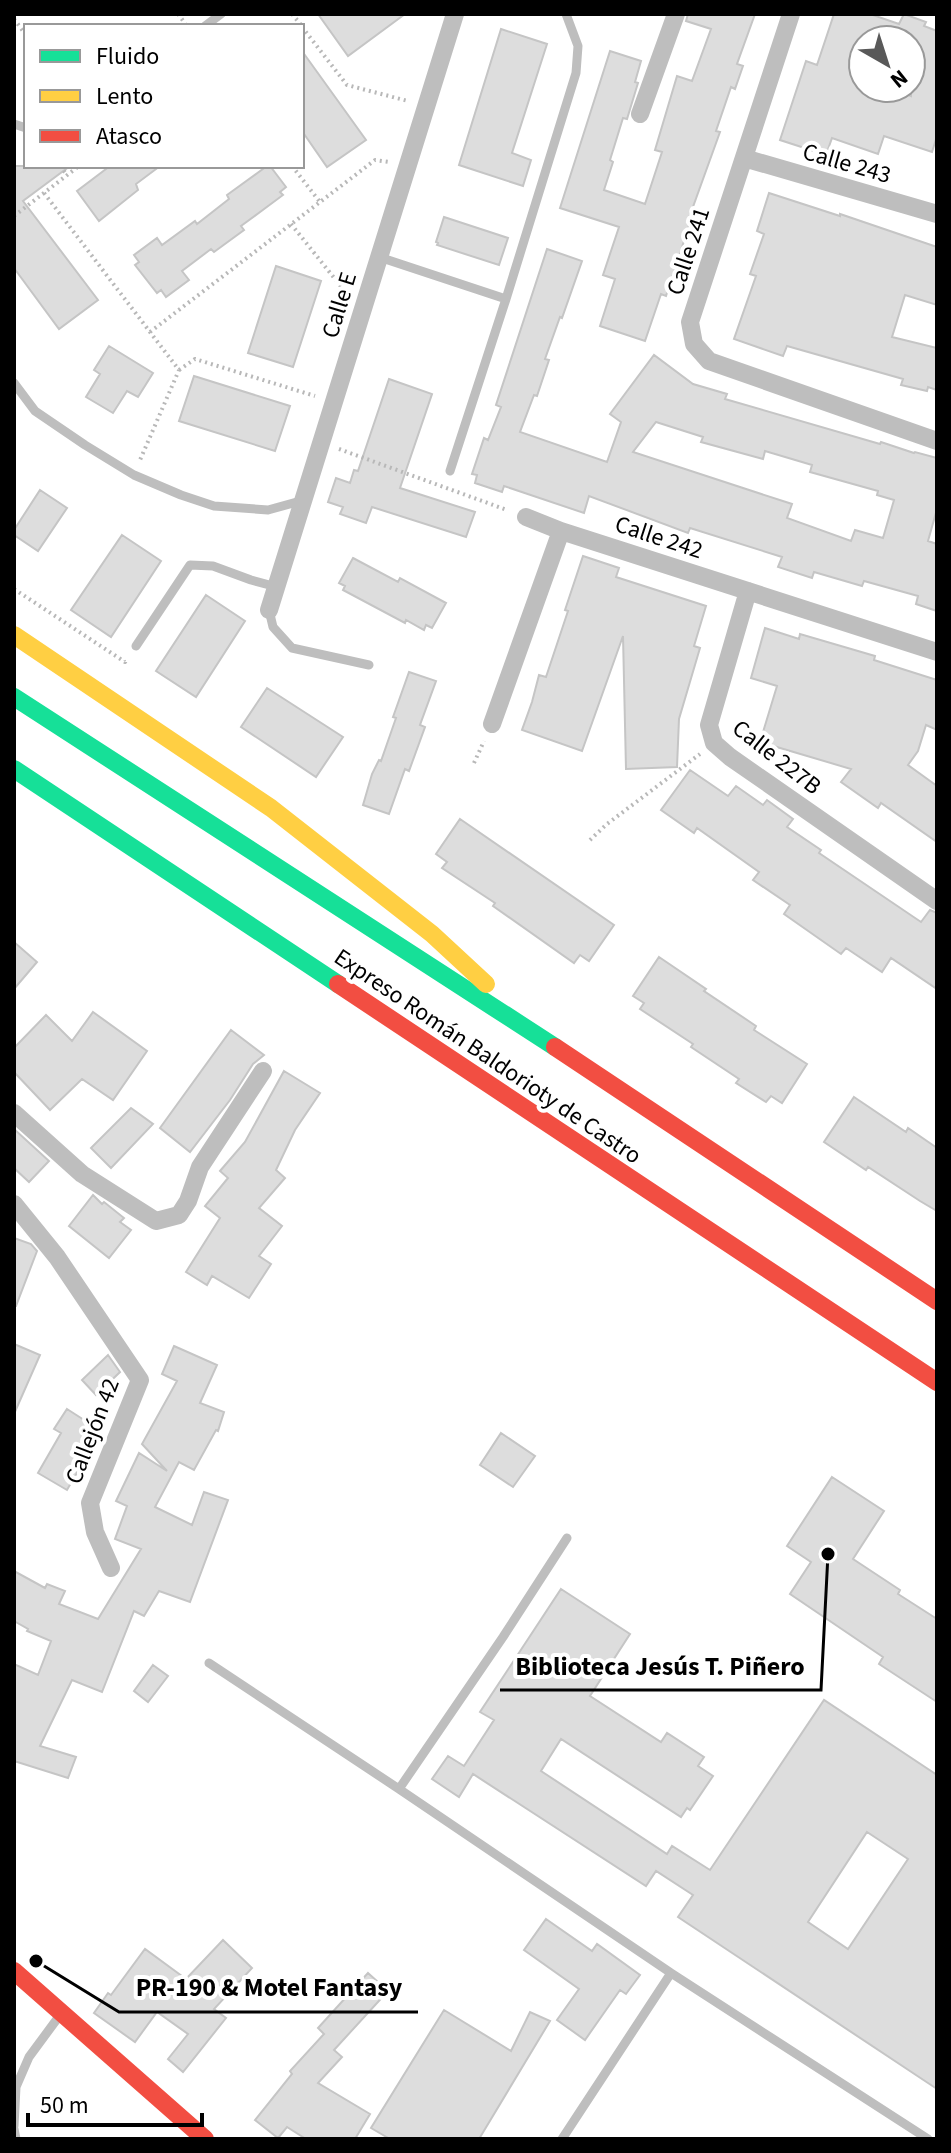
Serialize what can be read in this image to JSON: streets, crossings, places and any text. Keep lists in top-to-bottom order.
{
  "streets": {
    "main road": ["Expreso Román Baldorioty de Castro"],
    "street": [
      "Calle 243",
      "Calle 241",
      "Calle E",
      "Calle 242",
      "Calle 227B",
      "Callejón 42"
    ]
  },
  "crossings": [
    ["Calle 243", "Calle 241"],
    ["Calle 242", "Calle 227B"]
  ],
  "places": ["Biblioteca Jesús T. Piñero", "PR-190 & Motel Fantasy"],
  "legend": ["Fluido", "Lento", "Atasco"],
  "scale_bar": "50 m",
  "north": "bottom right"
}
